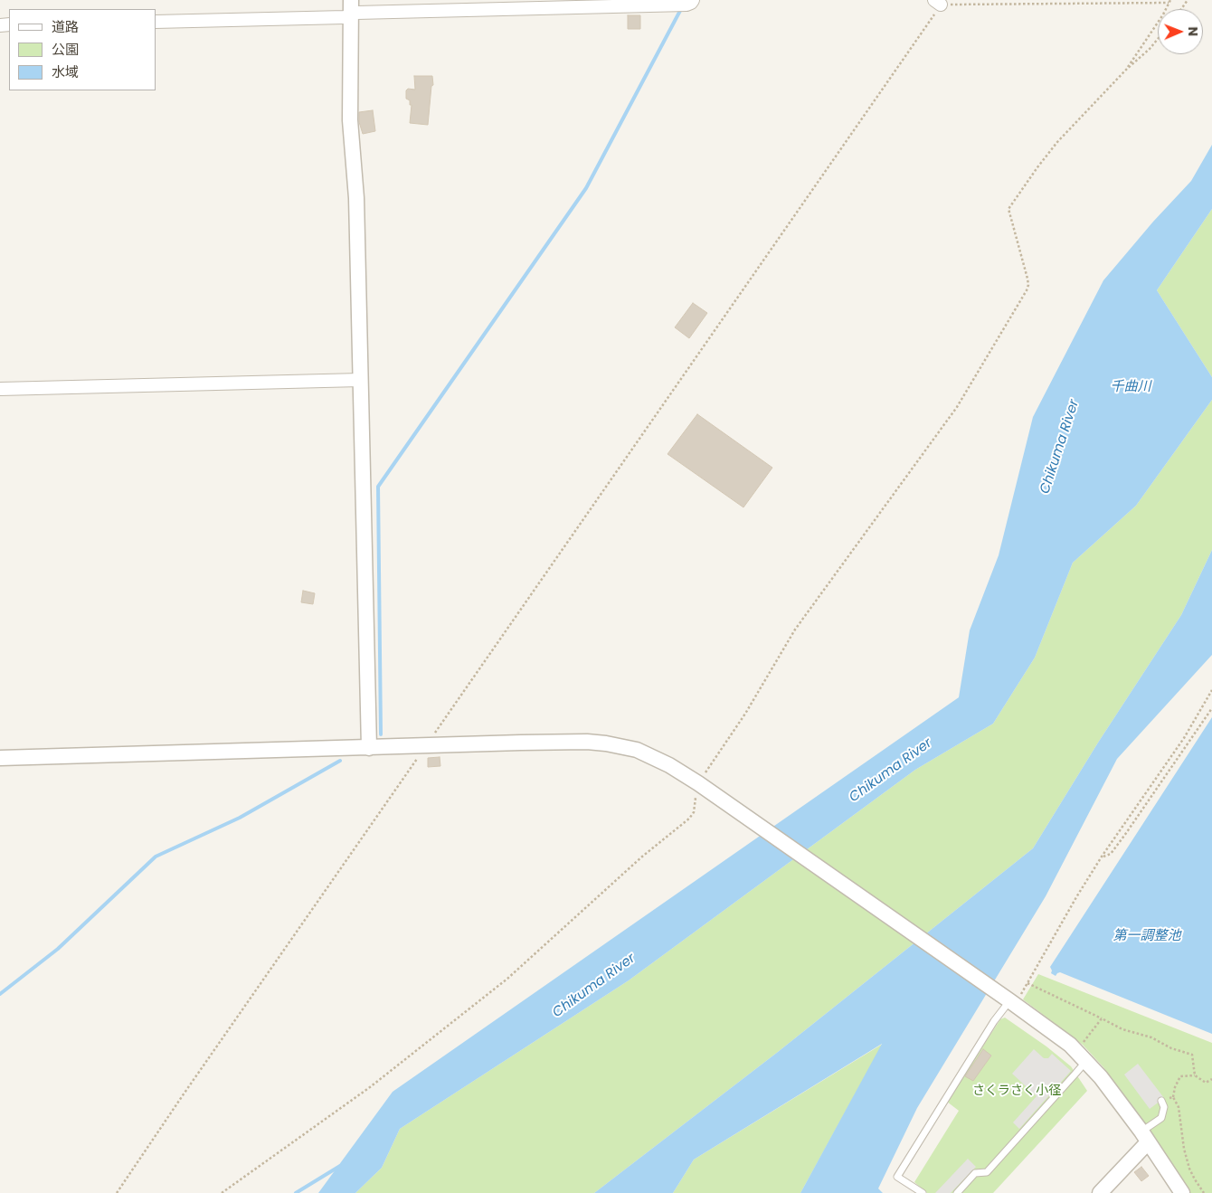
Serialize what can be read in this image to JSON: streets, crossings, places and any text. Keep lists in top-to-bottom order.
{
  "water": ["千曲川", "Chikuma River", "第一調整池"],
  "parks": ["さくラさく小径"],
  "legend": ["道路", "公園", "水域"],
  "north": "right"
}
